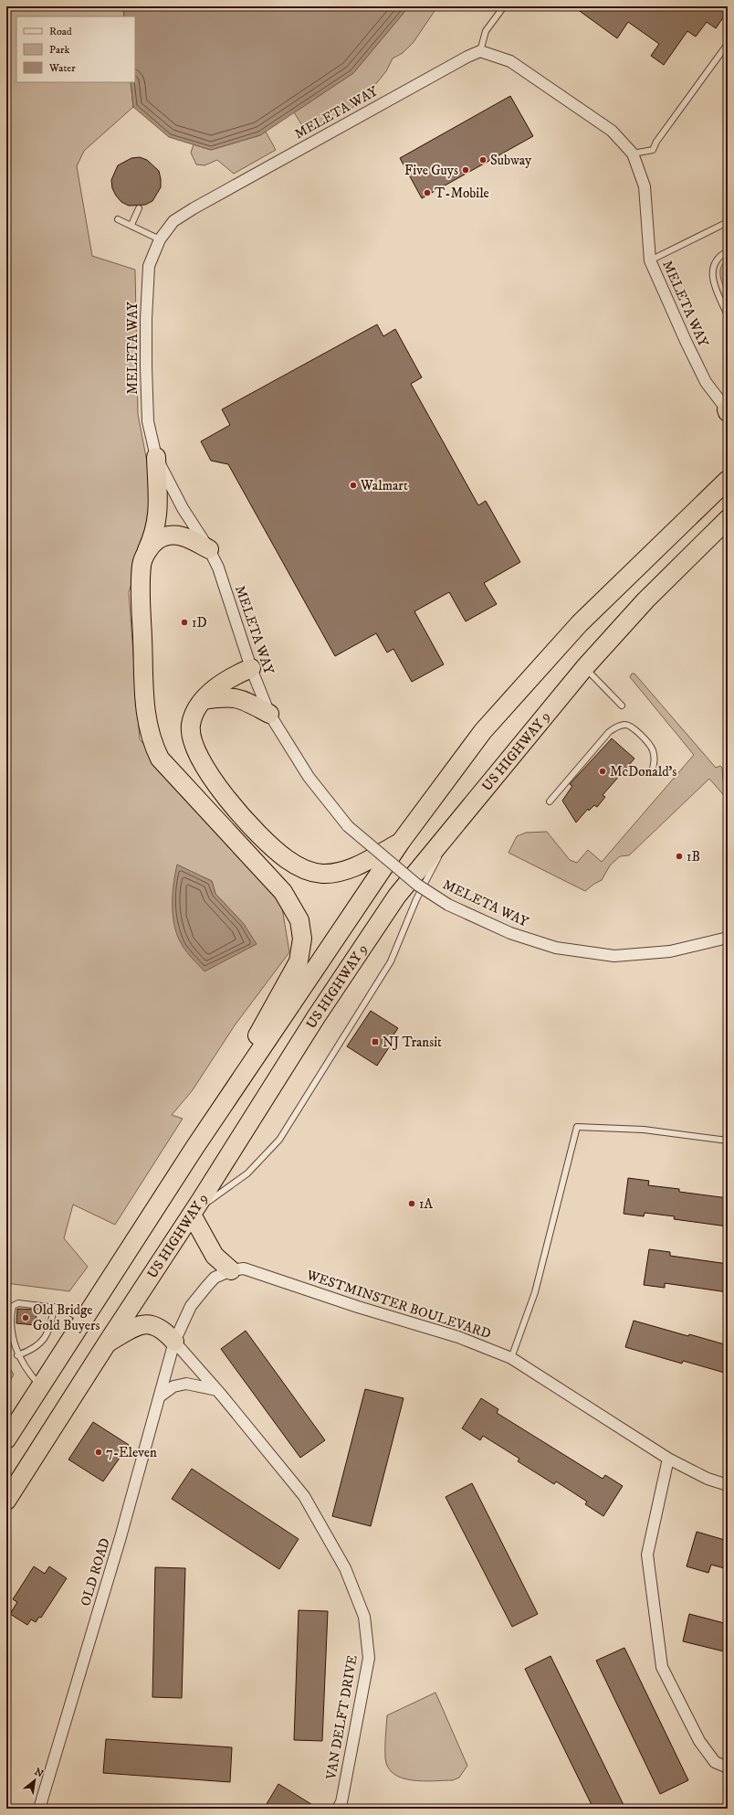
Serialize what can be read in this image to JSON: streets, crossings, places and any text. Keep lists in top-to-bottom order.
{
  "streets": {
    "highway": ["US HIGHWAY 9"],
    "street": [
      "MELETA WAY",
      "WESTMINSTER BOULEVARD",
      "OLD ROAD",
      "VAN DELFT DRIVE"
    ]
  },
  "crossings": [
    ["WESTMINSTER BOULEVARD", "OLD ROAD"],
    ["WESTMINSTER BOULEVARD", "VAN DELFT DRIVE"],
    ["OLD ROAD", "VAN DELFT DRIVE"]
  ],
  "places": {
    "other": [
      "Subway",
      "Five Guys",
      "T-Mobile",
      "Walmart",
      "1D",
      "McDonald's",
      "1B",
      "1A",
      "Old Bridge Gold Buyers",
      "7-Eleven"
    ],
    "transit": ["NJ Transit"]
  },
  "legend": ["Road", "Park", "Water"],
  "north": "top right"
}
